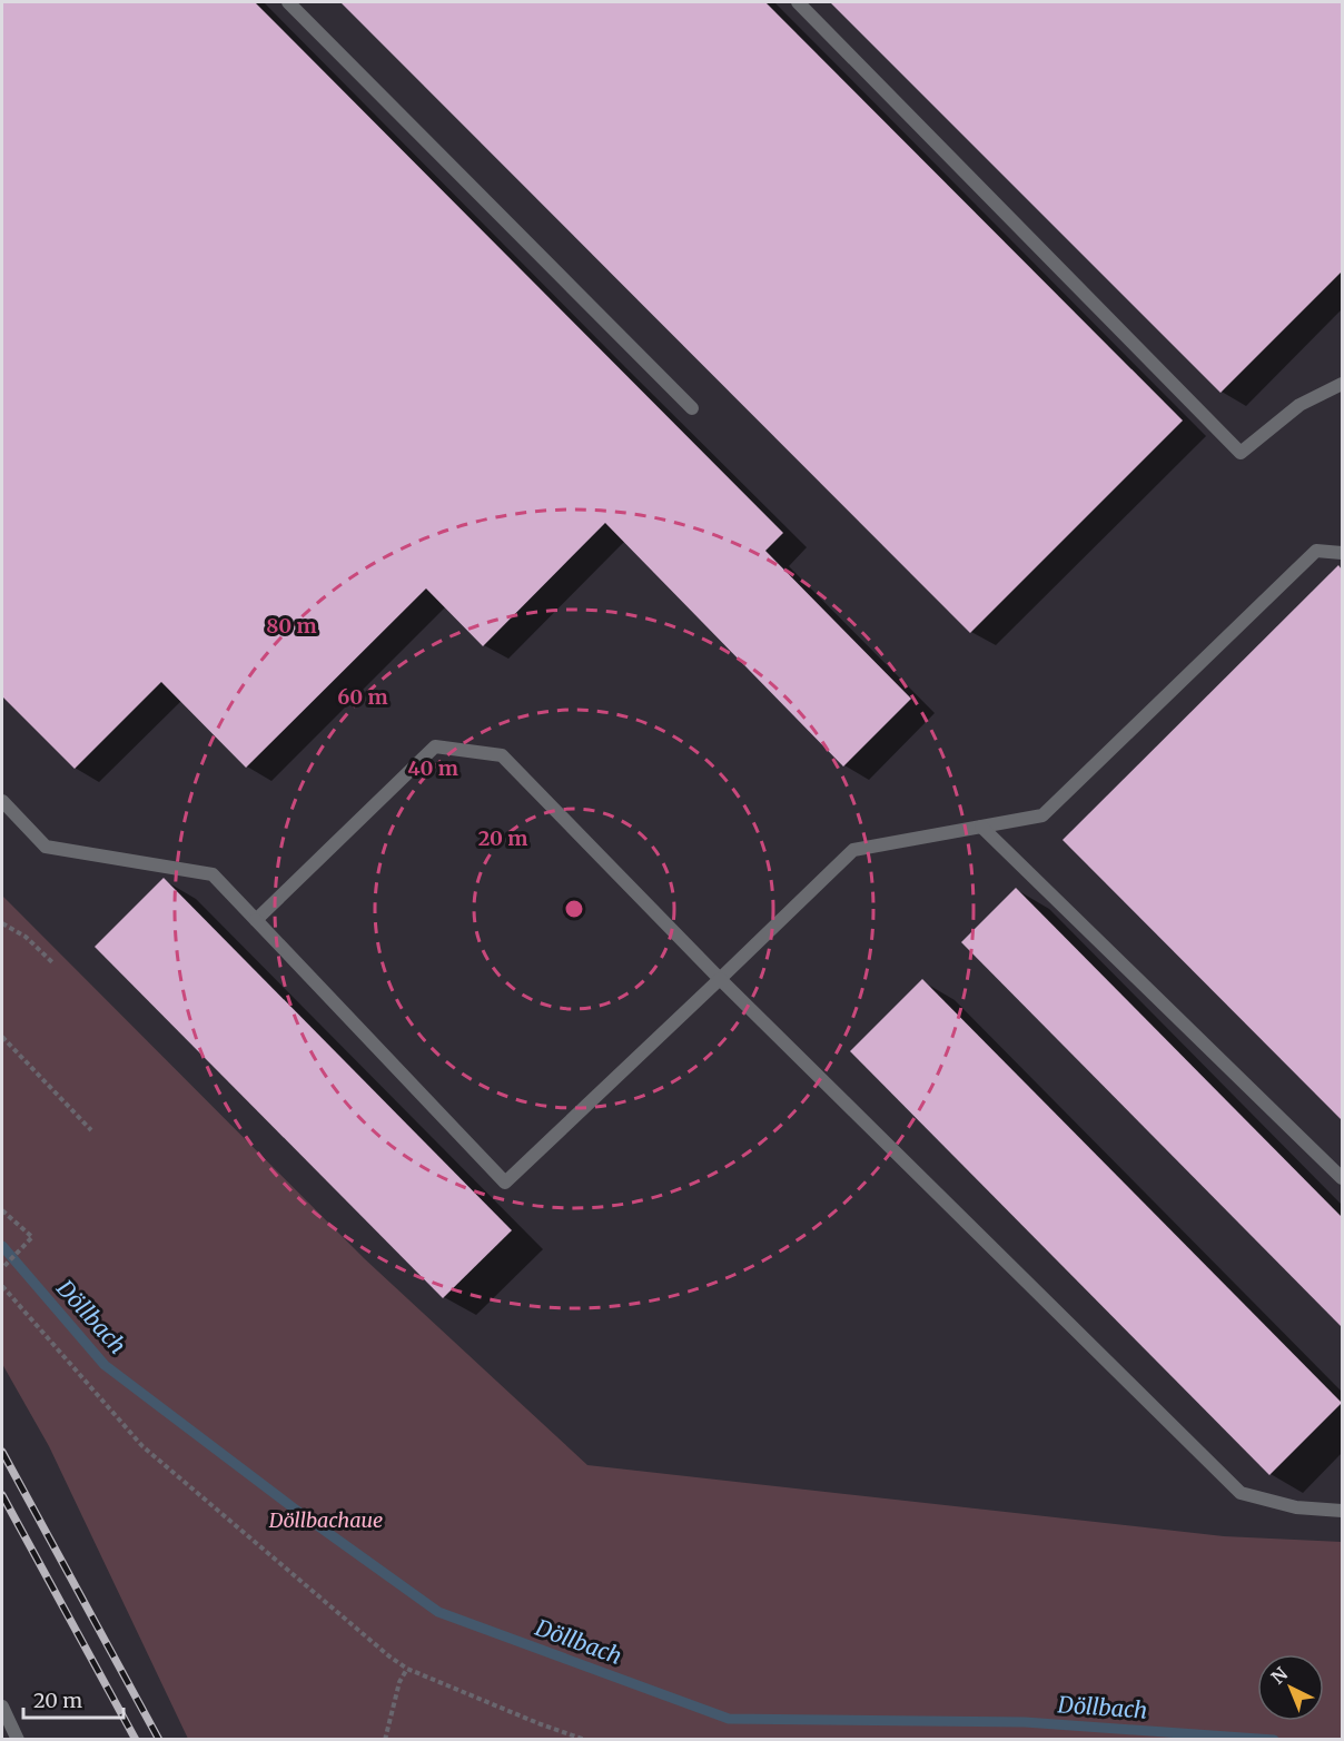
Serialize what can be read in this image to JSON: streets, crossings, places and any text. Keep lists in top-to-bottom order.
{
  "water": ["Döllbach"],
  "parks": ["Döllbachaue"],
  "scale_bar": "20 m",
  "north": "top left",
  "rings": [
    "80 m",
    "60 m",
    "40 m",
    "20 m"
  ]
}
